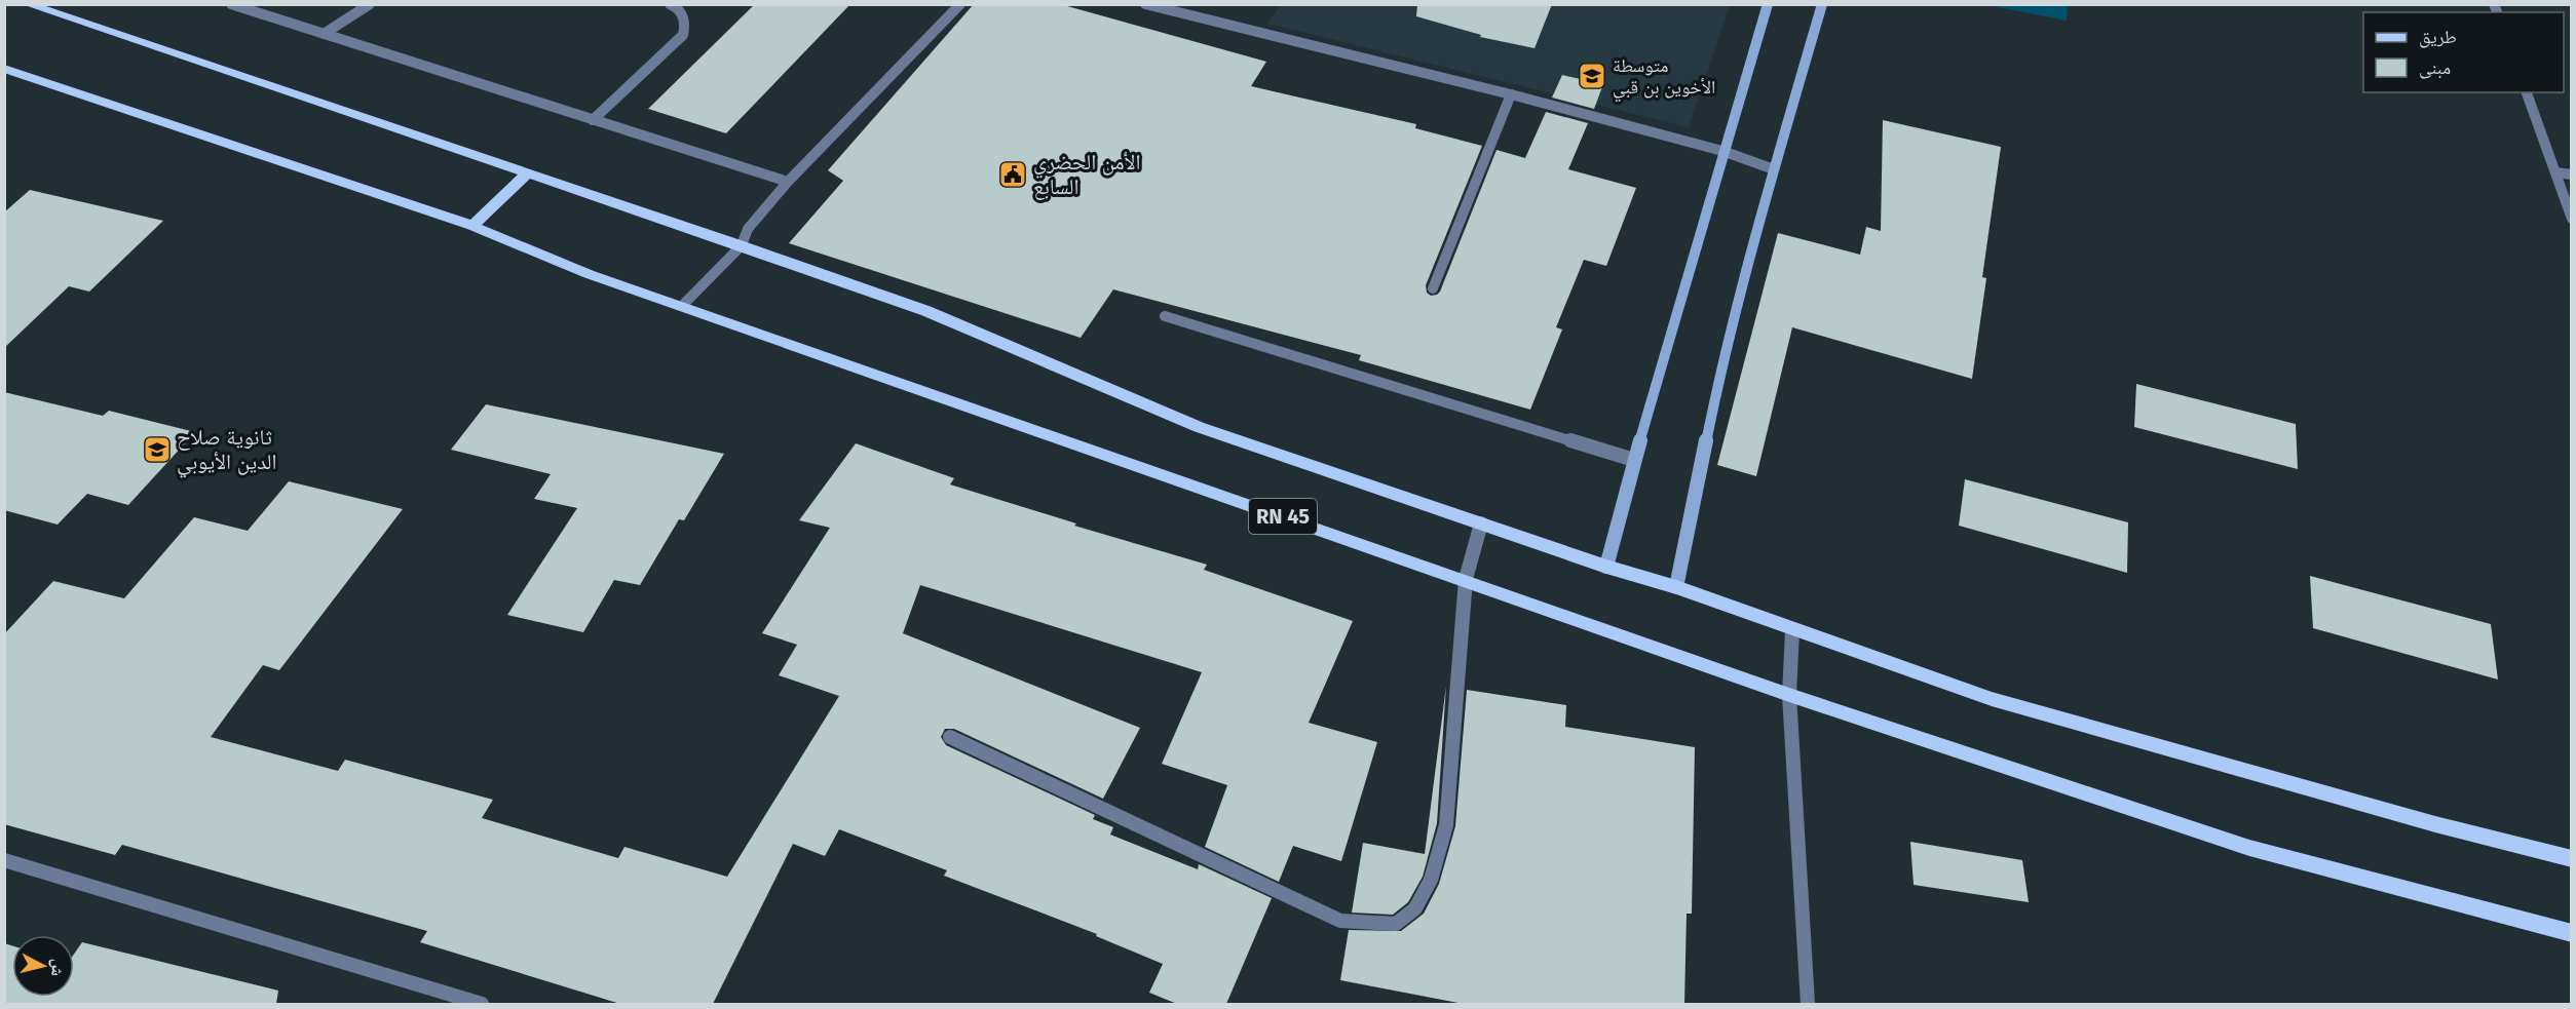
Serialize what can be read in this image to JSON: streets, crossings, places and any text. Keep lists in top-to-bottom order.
{
  "streets": {
    "main road": ["RN 45"]
  },
  "places": {
    "school or university": ["متوسطة الأخوين بن قبي", "ثانوية صلاح الدين الأيوبي"],
    "public building": ["الأمن الحضري السابع"]
  },
  "legend": ["طريق", "مبنى"],
  "north": "right"
}
